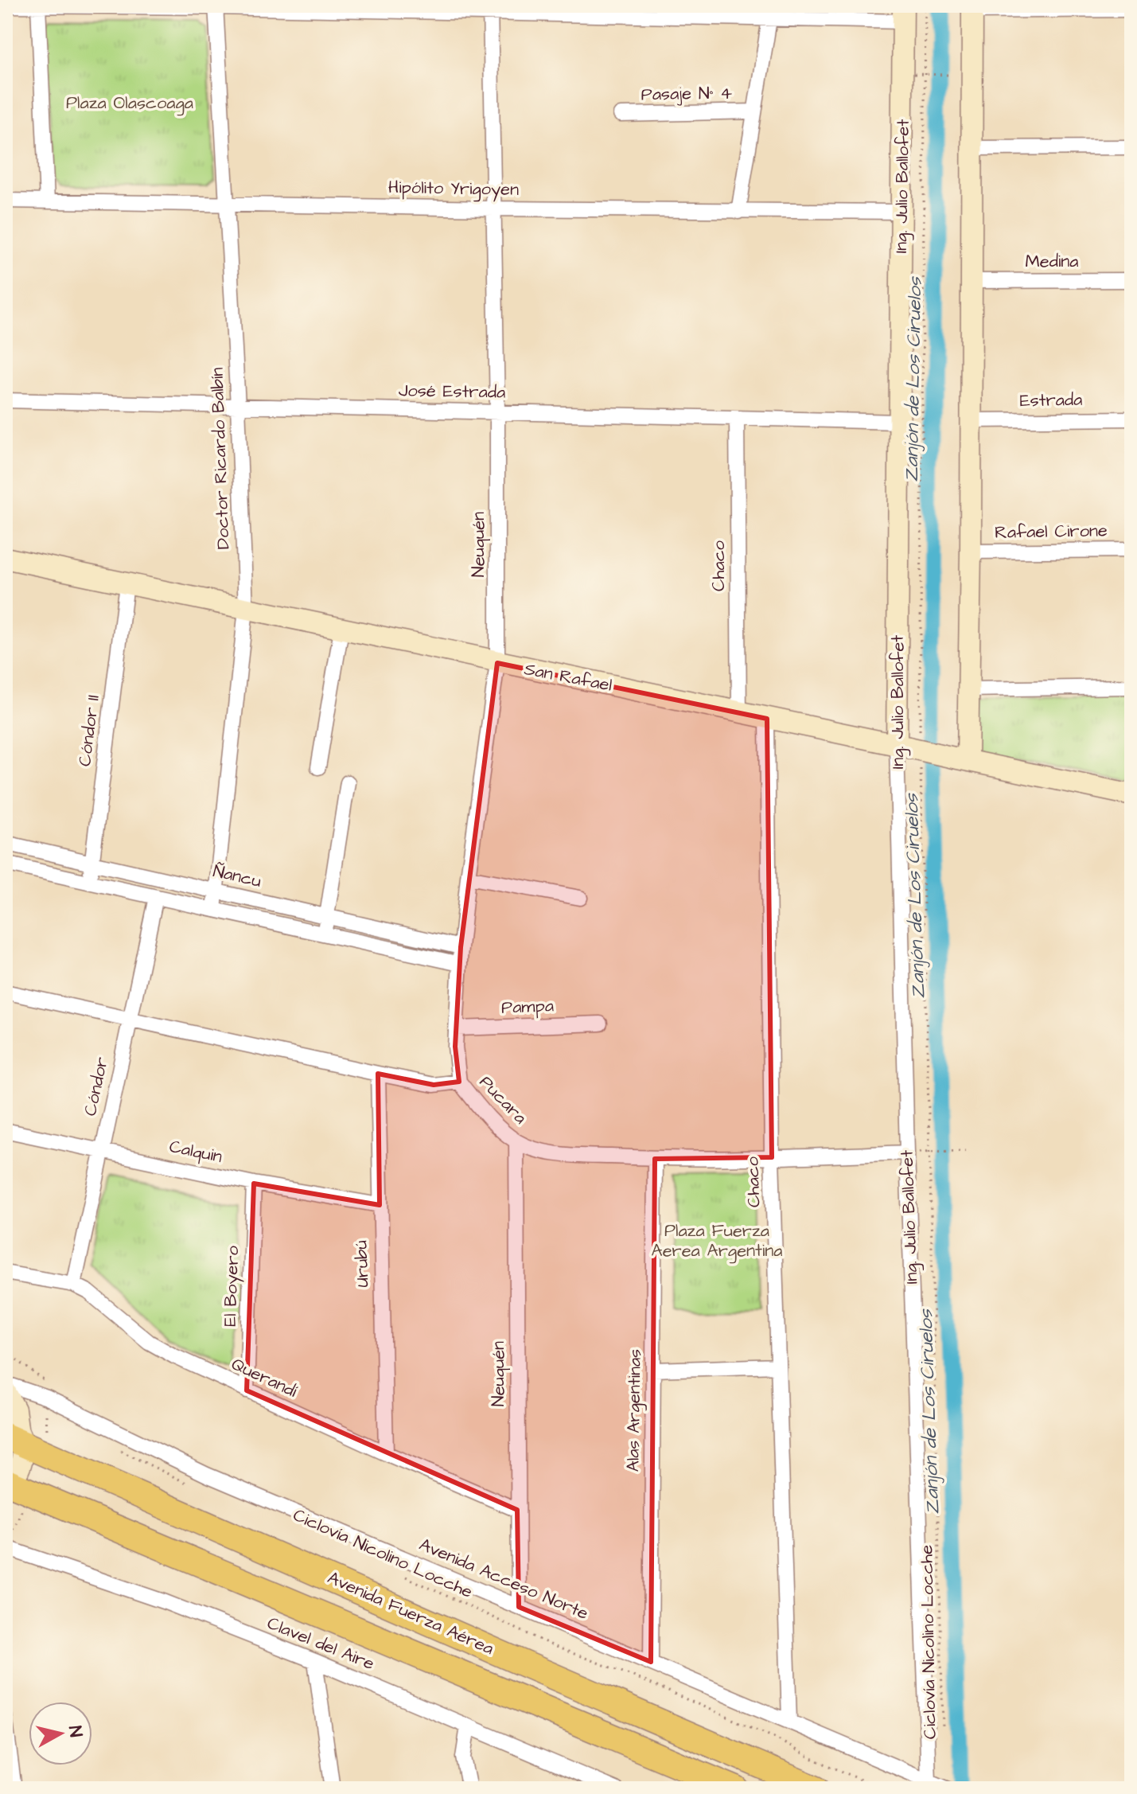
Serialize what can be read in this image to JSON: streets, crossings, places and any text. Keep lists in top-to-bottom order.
{
  "streets": {
    "highway": ["Avenida Fuerza Aérea"],
    "street": [
      "Pasaje N° 4",
      "Ing. Julio Ballofet",
      "Hipólito Yrigoyen",
      "Medina",
      "José Estrada",
      "Estrada",
      "Doctor Ricardo Balbín",
      "Rafael Cirone",
      "Neuquén",
      "Chaco",
      "San Rafael",
      "Cóndor II",
      "Ñancu",
      "Pampa",
      "Cóndor",
      "Pucara",
      "Calquin",
      "Urubú",
      "El Boyero",
      "Querandí",
      "Alas Argentinas",
      "Avenida Acceso Norte",
      "Clavel del Aire"
    ],
    "path": ["Ciclovía Nicolino Locche"]
  },
  "crossings": [
    ["Ing. Julio Ballofet", "Hipólito Yrigoyen"],
    ["Ing. Julio Ballofet", "José Estrada"],
    ["Ing. Julio Ballofet", "San Rafael"],
    ["Ing. Julio Ballofet", "Pucara"],
    ["Ing. Julio Ballofet", "Ciclovía Nicolino Locche"],
    ["Ing. Julio Ballofet", "Avenida Acceso Norte"],
    ["Hipólito Yrigoyen", "Doctor Ricardo Balbín"],
    ["Hipólito Yrigoyen", "Neuquén"],
    ["José Estrada", "Doctor Ricardo Balbín"],
    ["José Estrada", "Neuquén"],
    ["José Estrada", "Chaco"],
    ["Doctor Ricardo Balbín", "San Rafael"],
    ["Doctor Ricardo Balbín", "Ñancu"],
    ["Neuquén", "San Rafael"],
    ["Neuquén", "Ñancu"],
    ["Neuquén", "Pampa"],
    ["Neuquén", "Pucara"],
    ["Neuquén", "Querandí"],
    ["Neuquén", "Avenida Acceso Norte"],
    ["Chaco", "San Rafael"],
    ["Chaco", "Pucara"],
    ["Chaco", "Avenida Acceso Norte"],
    ["San Rafael", "Cóndor II"],
    ["San Rafael", "Ciclovía Nicolino Locche"],
    ["Cóndor II", "Ñancu"],
    ["Cóndor", "Pucara"],
    ["Cóndor", "Calquin"],
    ["Cóndor", "Querandí"],
    ["Pucara", "Urubú"],
    ["Pucara", "Alas Argentinas"],
    ["Calquin", "Urubú"],
    ["Calquin", "El Boyero"],
    ["Urubú", "Querandí"],
    ["El Boyero", "Querandí"],
    ["Alas Argentinas", "Avenida Acceso Norte"]
  ],
  "water": ["Zanjón de Los Ciruelos"],
  "parks": ["Plaza Olascoaga", "Plaza Fuerza Aerea Argentina"],
  "north": "right"
}
